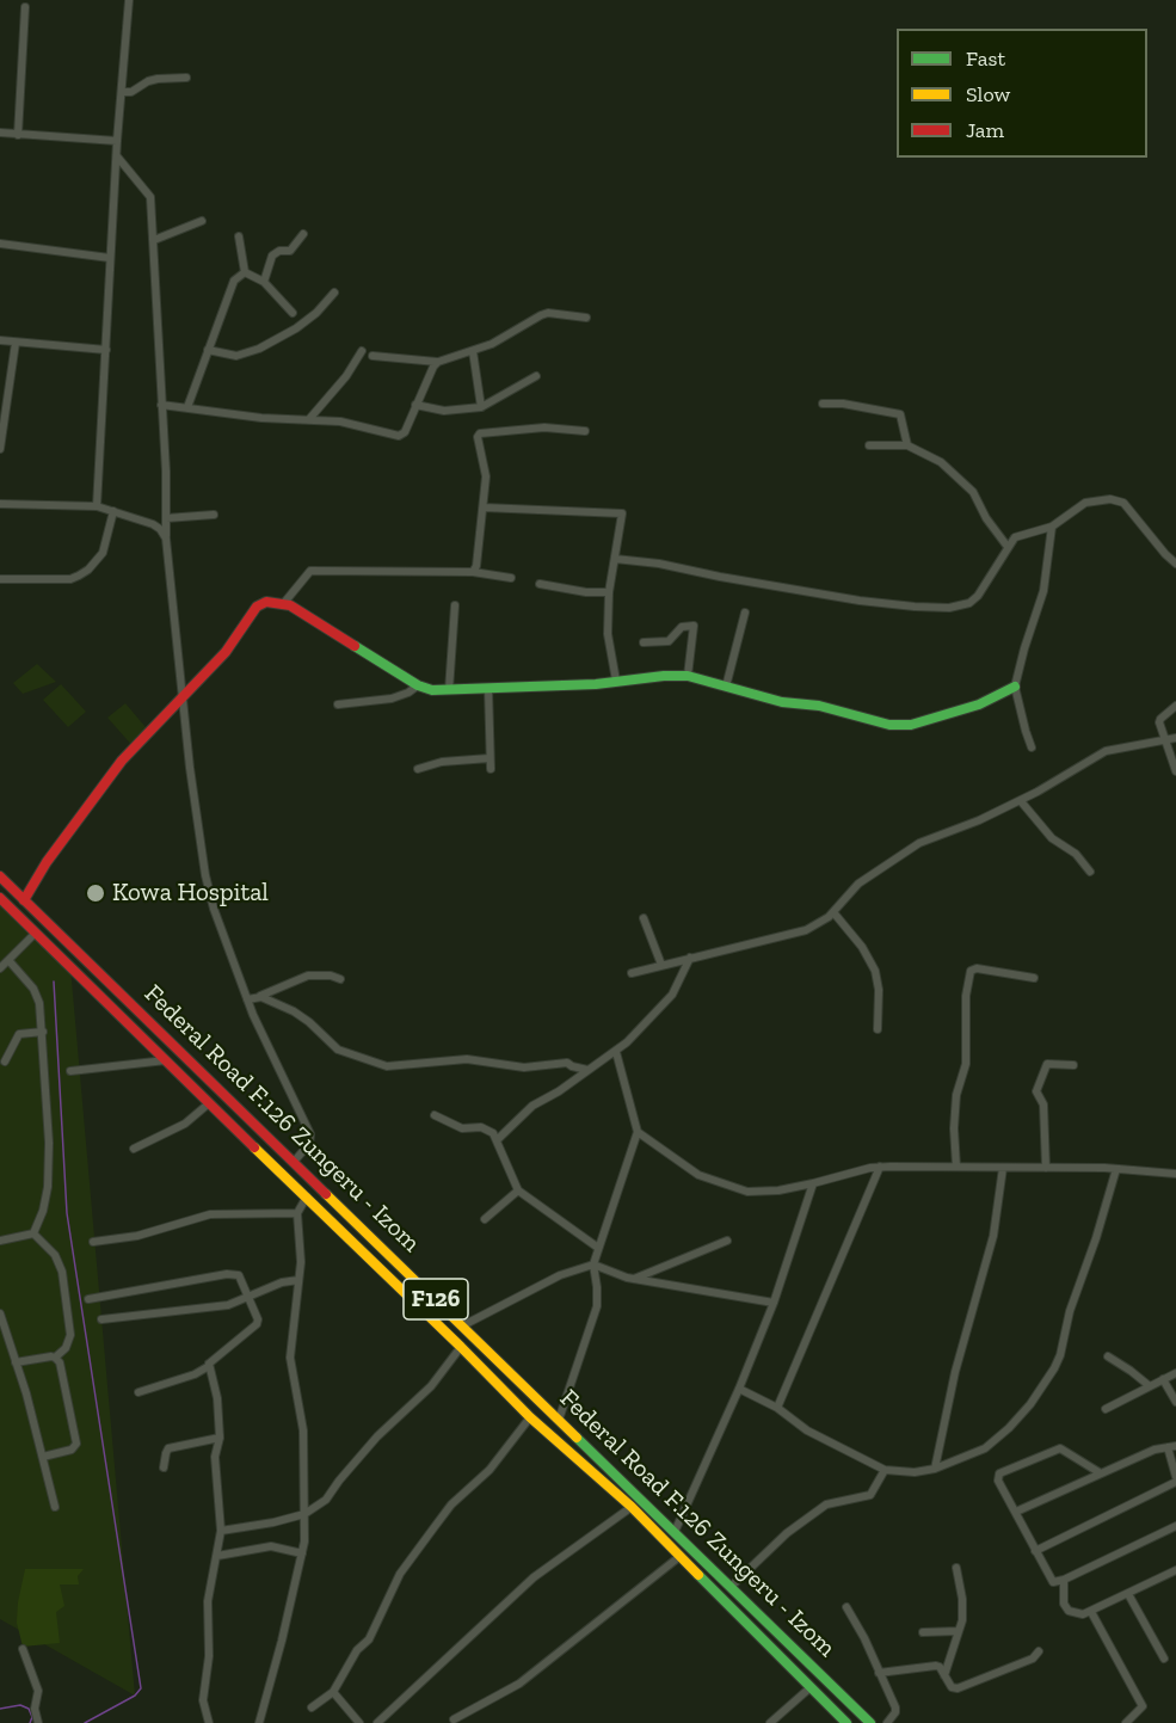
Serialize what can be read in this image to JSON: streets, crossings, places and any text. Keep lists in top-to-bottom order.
{
  "streets": {
    "main road": ["Federal Road F.126 Zungeru - Izom", "F126"]
  },
  "places": ["Kowa Hospital"],
  "legend": ["Fast", "Slow", "Jam"]
}
